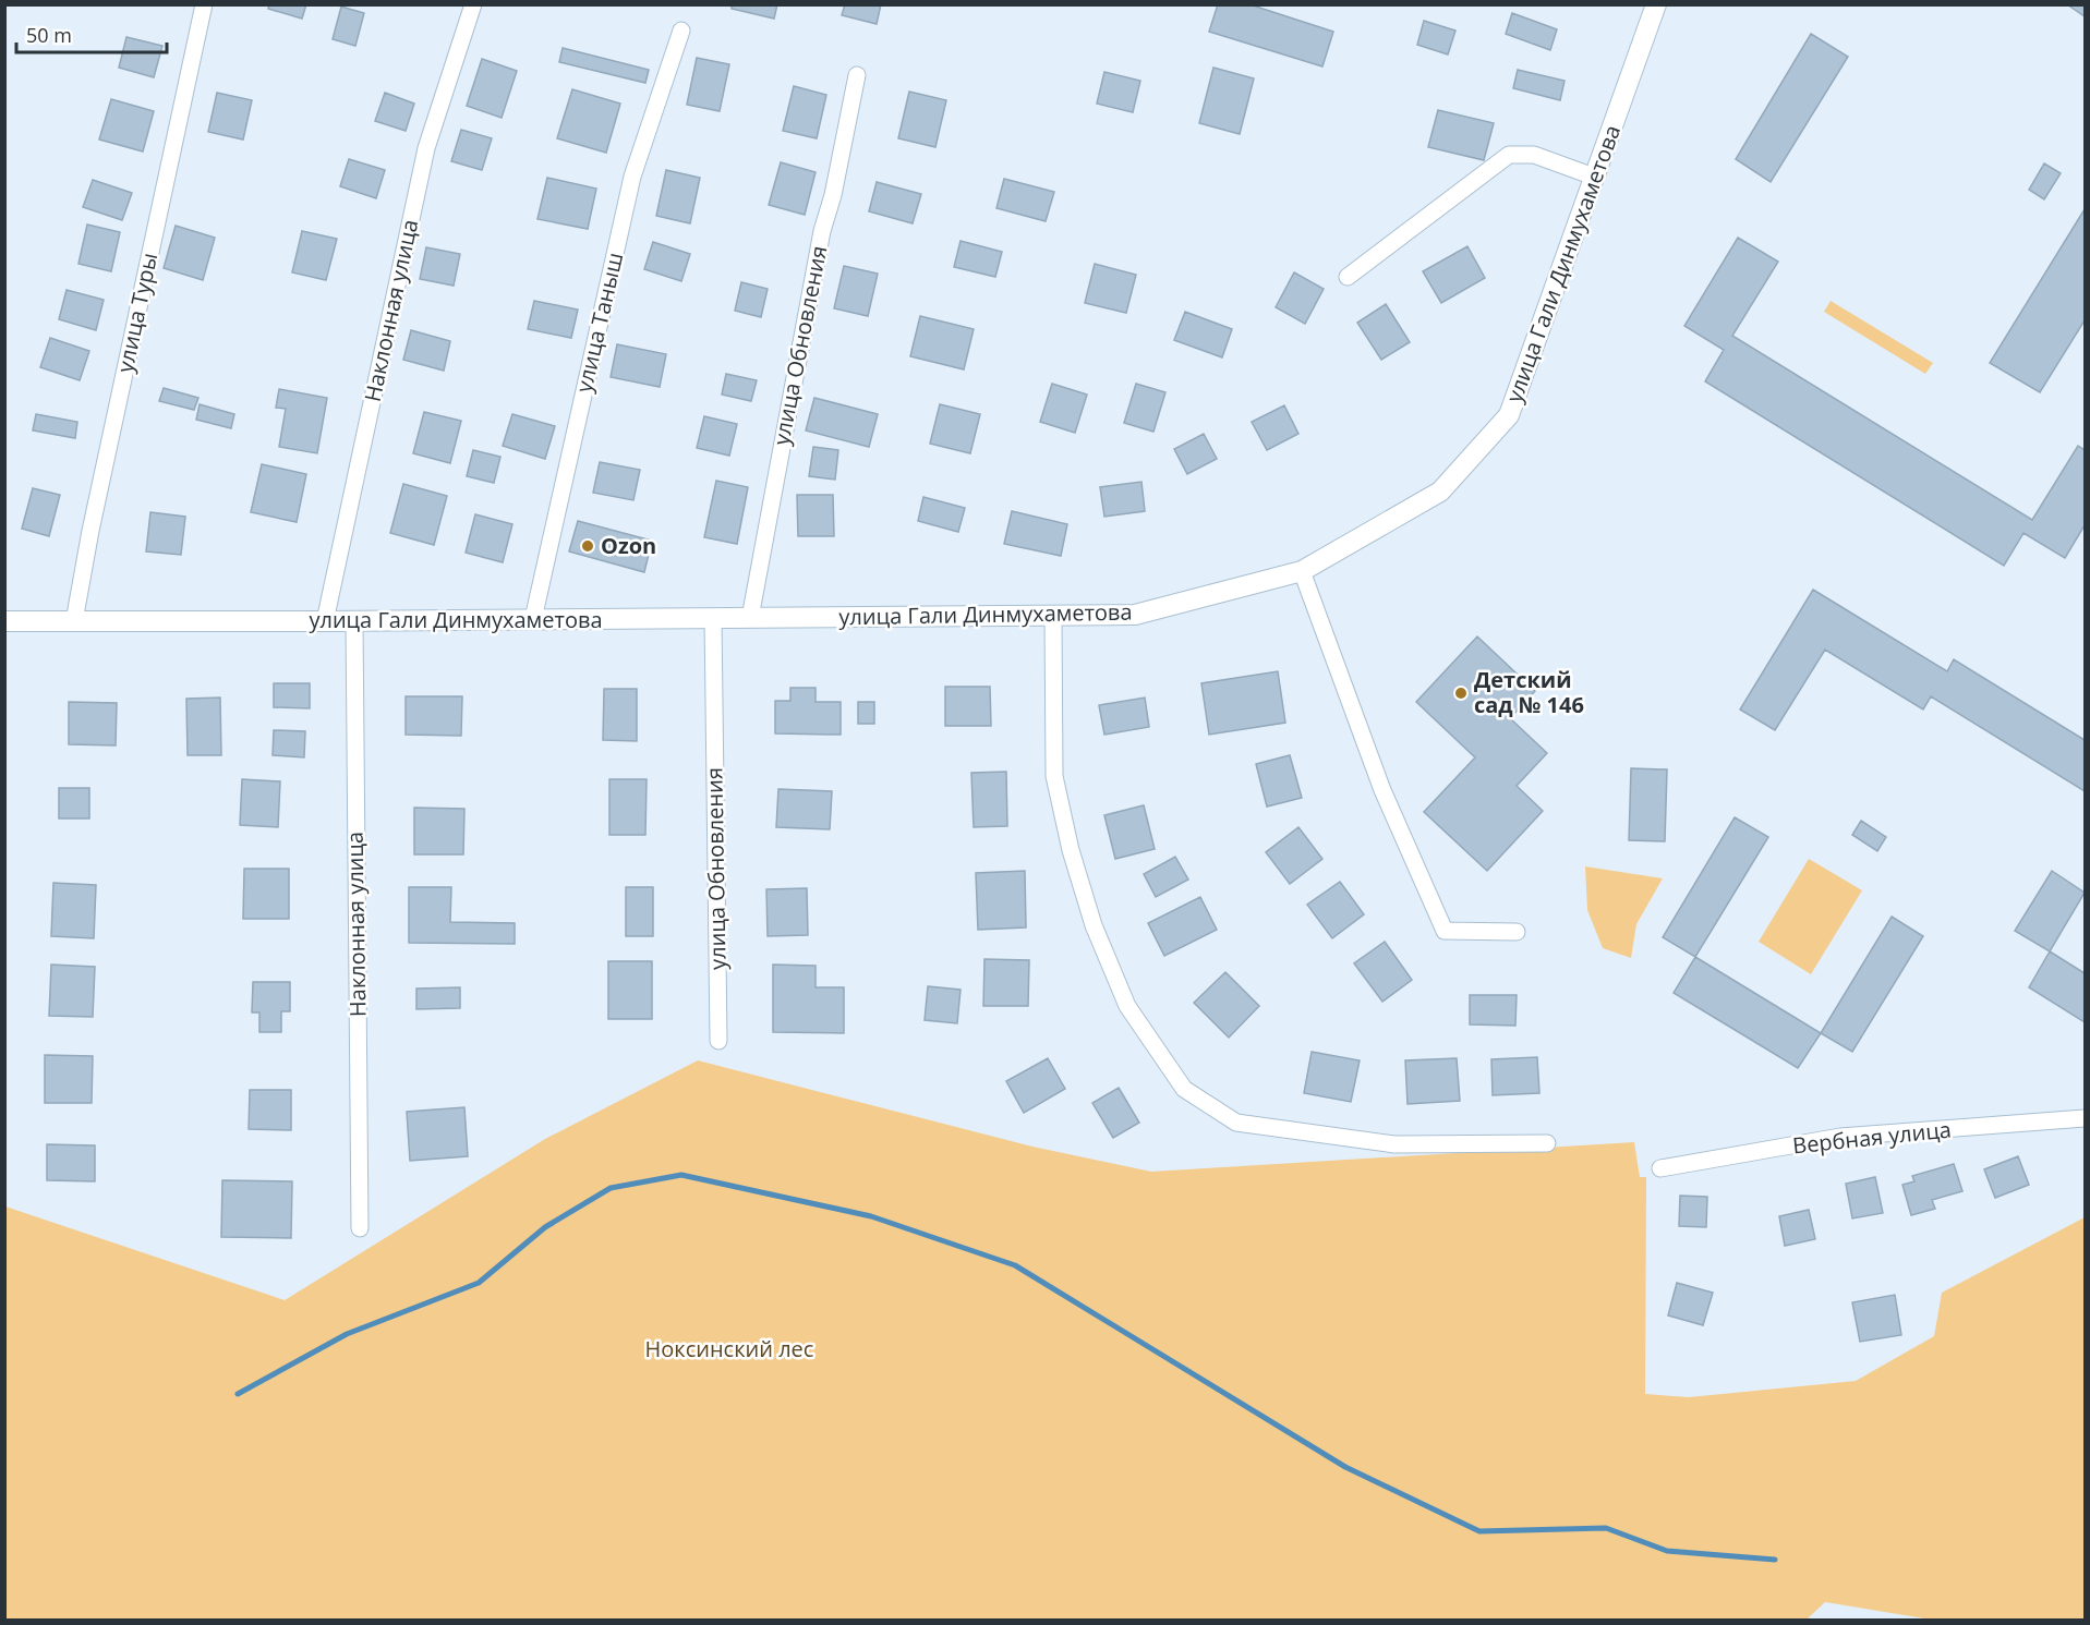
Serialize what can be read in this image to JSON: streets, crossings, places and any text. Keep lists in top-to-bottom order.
{
  "streets": {
    "street": [
      "улица Гали Динмухаметова",
      "Наклонная улица",
      "улица Туры",
      "улица Таныш",
      "улица Обновления",
      "Вербная улица"
    ]
  },
  "crossings": [
    ["улица Гали Динмухаметова", "Наклонная улица"],
    ["улица Гали Динмухаметова", "улица Туры"],
    ["улица Гали Динмухаметова", "улица Таныш"],
    ["улица Гали Динмухаметова", "улица Обновления"]
  ],
  "parks": ["Ноксинский лес"],
  "places": ["Ozon", "Детский сад № 146"],
  "scale_bar": "50 m"
}
